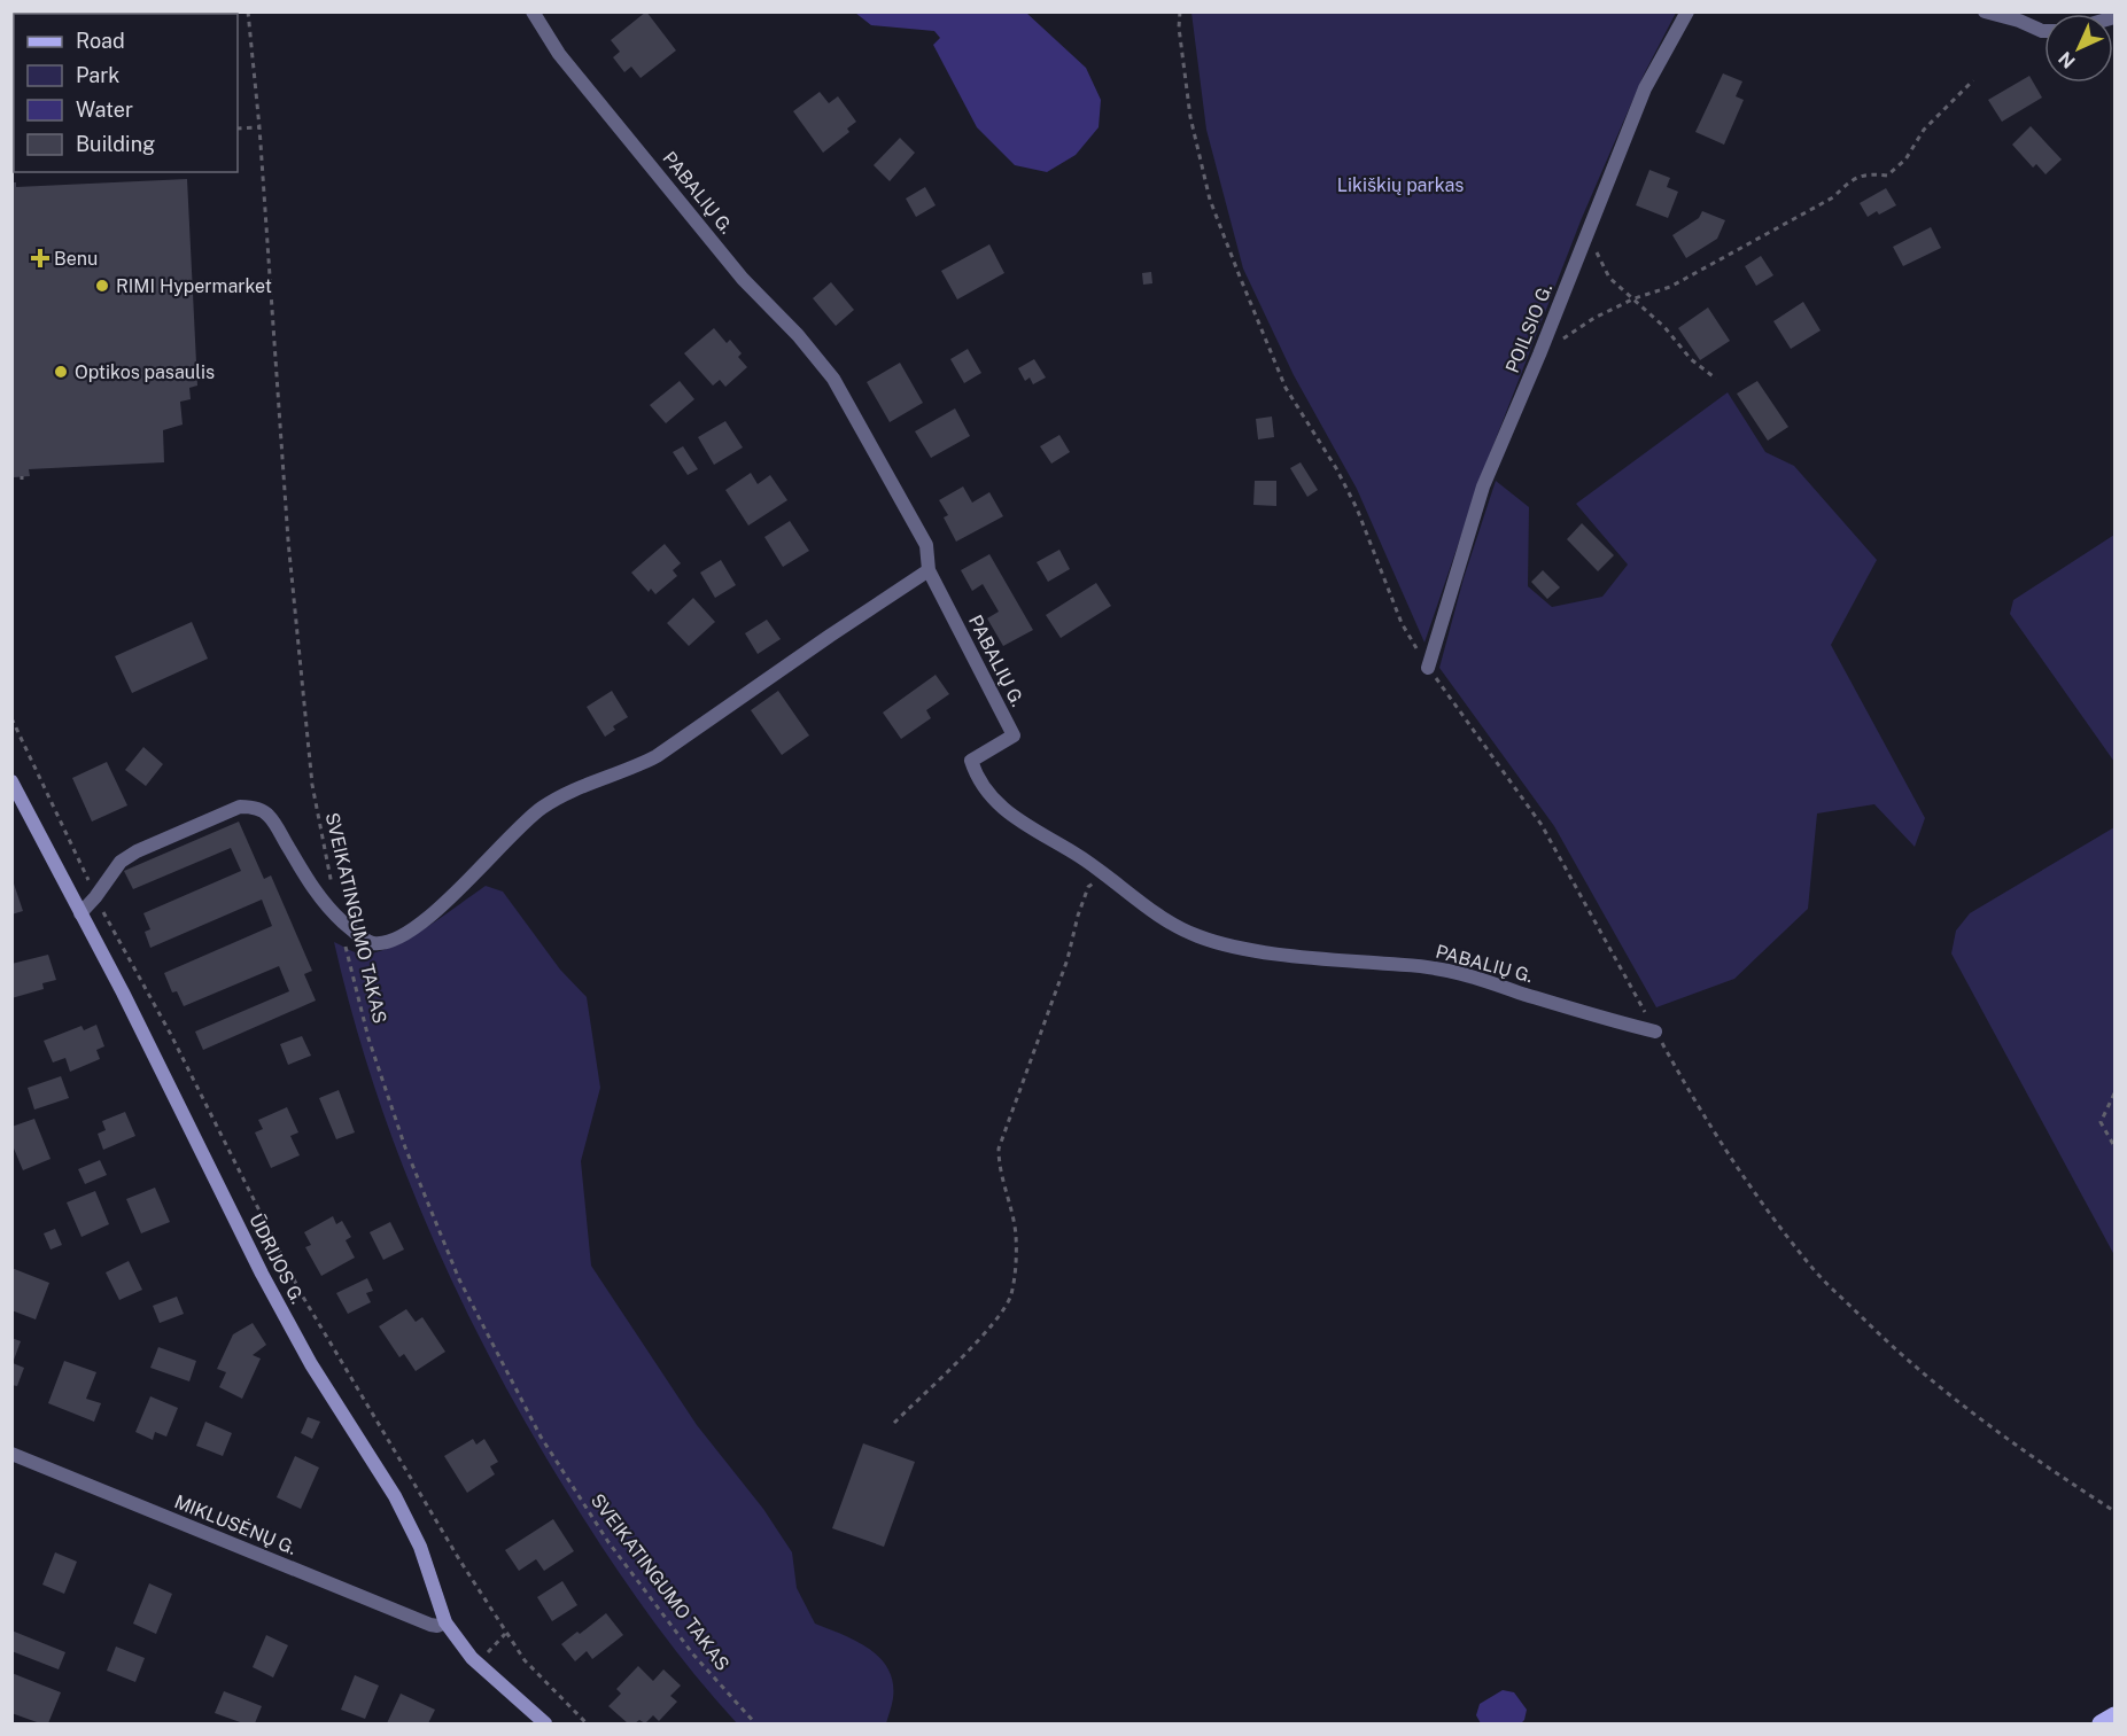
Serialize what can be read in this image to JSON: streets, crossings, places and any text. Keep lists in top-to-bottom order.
{
  "streets": {
    "main road": ["ŪDRIJOS G."],
    "street": ["PABALIŲ G.", "POILSIO G.", "MIKLUSĖNŲ G."],
    "path": ["SVEIKATINGUMO TAKAS"]
  },
  "crossings": [
    ["ŪDRIJOS G.", "MIKLUSĖNŲ G."]
  ],
  "parks": ["Likiškių parkas"],
  "places": {
    "health": ["Benu"],
    "other": ["RIMI Hypermarket", "Optikos pasaulis"]
  },
  "legend": [
    "Road",
    "Park",
    "Water",
    "Building"
  ],
  "north": "bottom left"
}
